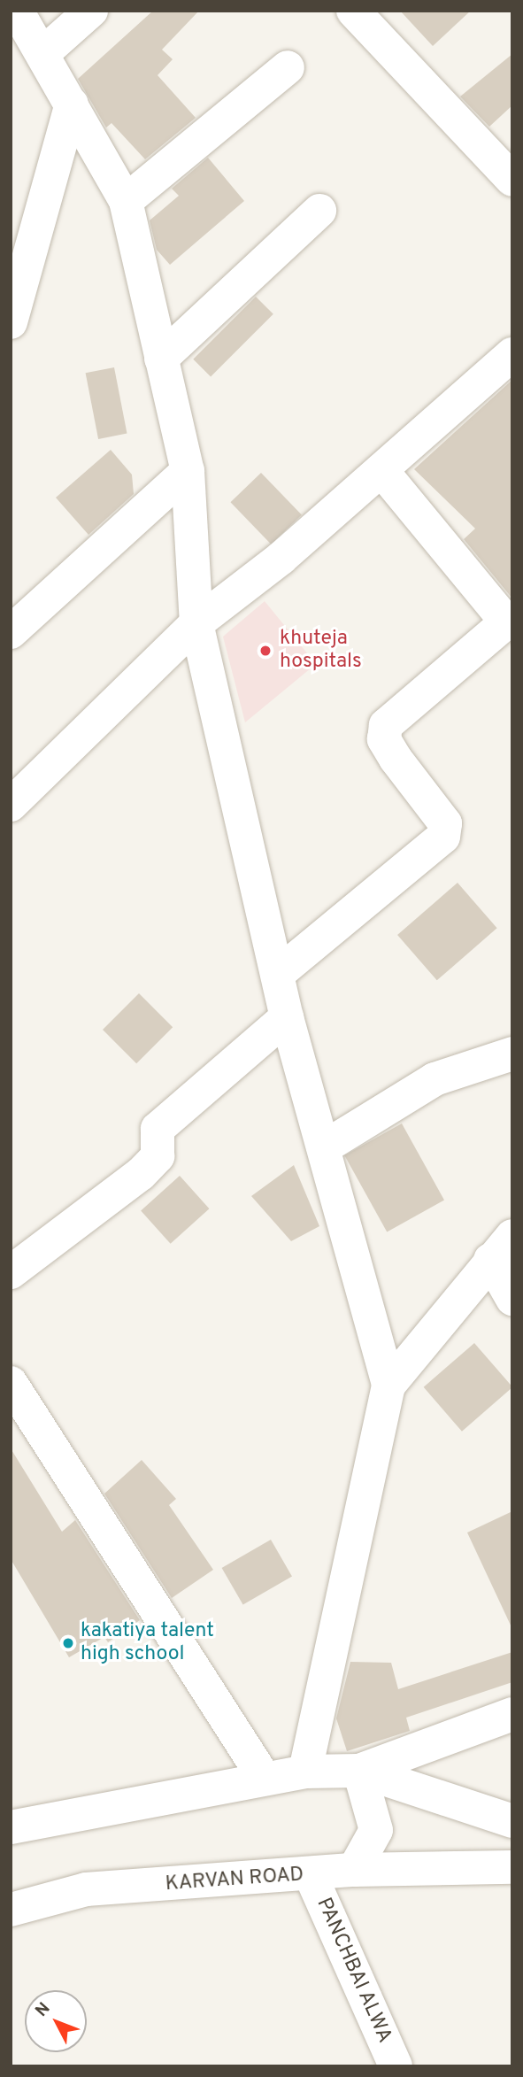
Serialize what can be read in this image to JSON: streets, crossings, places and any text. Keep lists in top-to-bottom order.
{
  "streets": {
    "street": ["KARVAN ROAD", "PANCHBAI ALWA"]
  },
  "crossings": [
    ["KARVAN ROAD", "PANCHBAI ALWA"]
  ],
  "places": ["khuteja hospitals", "kakatiya talent high school"],
  "north": "top left"
}
